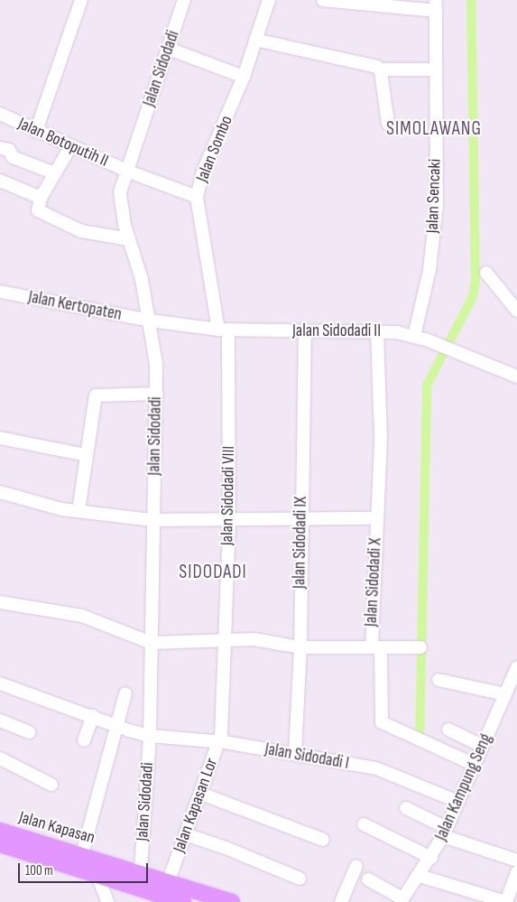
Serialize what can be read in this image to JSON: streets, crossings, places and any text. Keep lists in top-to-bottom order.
{
  "streets": {
    "main road": ["Jalan Kapasan"],
    "street": [
      "Jalan Sidodadi",
      "Jalan Botoputih II",
      "Jalan Sombo",
      "Jalan Sencaki",
      "Jalan Kertopaten",
      "Jalan Sidodadi II",
      "Jalan Sidodadi VIII",
      "Jalan Sidodadi IX",
      "Jalan Sidodadi X",
      "Jalan Sidodadi I",
      "Jalan Kampung Seng",
      "Jalan Kapasan Lor"
    ]
  },
  "crossings": [
    ["Jalan Sidodadi", "Jalan Botoputih II"],
    ["Jalan Sidodadi", "Jalan Kertopaten"],
    ["Jalan Sidodadi", "Jalan Sidodadi II"],
    ["Jalan Sidodadi", "Jalan Sidodadi I"],
    ["Jalan Sidodadi", "Jalan Kapasan"],
    ["Jalan Botoputih II", "Jalan Sombo"],
    ["Jalan Sombo", "Jalan Sidodadi II"],
    ["Jalan Sombo", "Jalan Sidodadi VIII"],
    ["Jalan Sencaki", "Jalan Sidodadi II"],
    ["Jalan Kertopaten", "Jalan Sidodadi II"],
    ["Jalan Sidodadi II", "Jalan Sidodadi VIII"],
    ["Jalan Sidodadi II", "Jalan Sidodadi IX"],
    ["Jalan Sidodadi II", "Jalan Sidodadi X"],
    ["Jalan Sidodadi VIII", "Jalan Sidodadi I"],
    ["Jalan Sidodadi VIII", "Jalan Kapasan Lor"],
    ["Jalan Sidodadi IX", "Jalan Sidodadi I"],
    ["Jalan Sidodadi X", "Jalan Kampung Seng"],
    ["Jalan Sidodadi I", "Jalan Kampung Seng"],
    ["Jalan Sidodadi I", "Jalan Kapasan Lor"],
    ["Jalan Kapasan Lor", "Jalan Kapasan"]
  ],
  "districts": ["SIMOLAWANG", "SIDODADI"],
  "scale_bar": "100 m"
}
